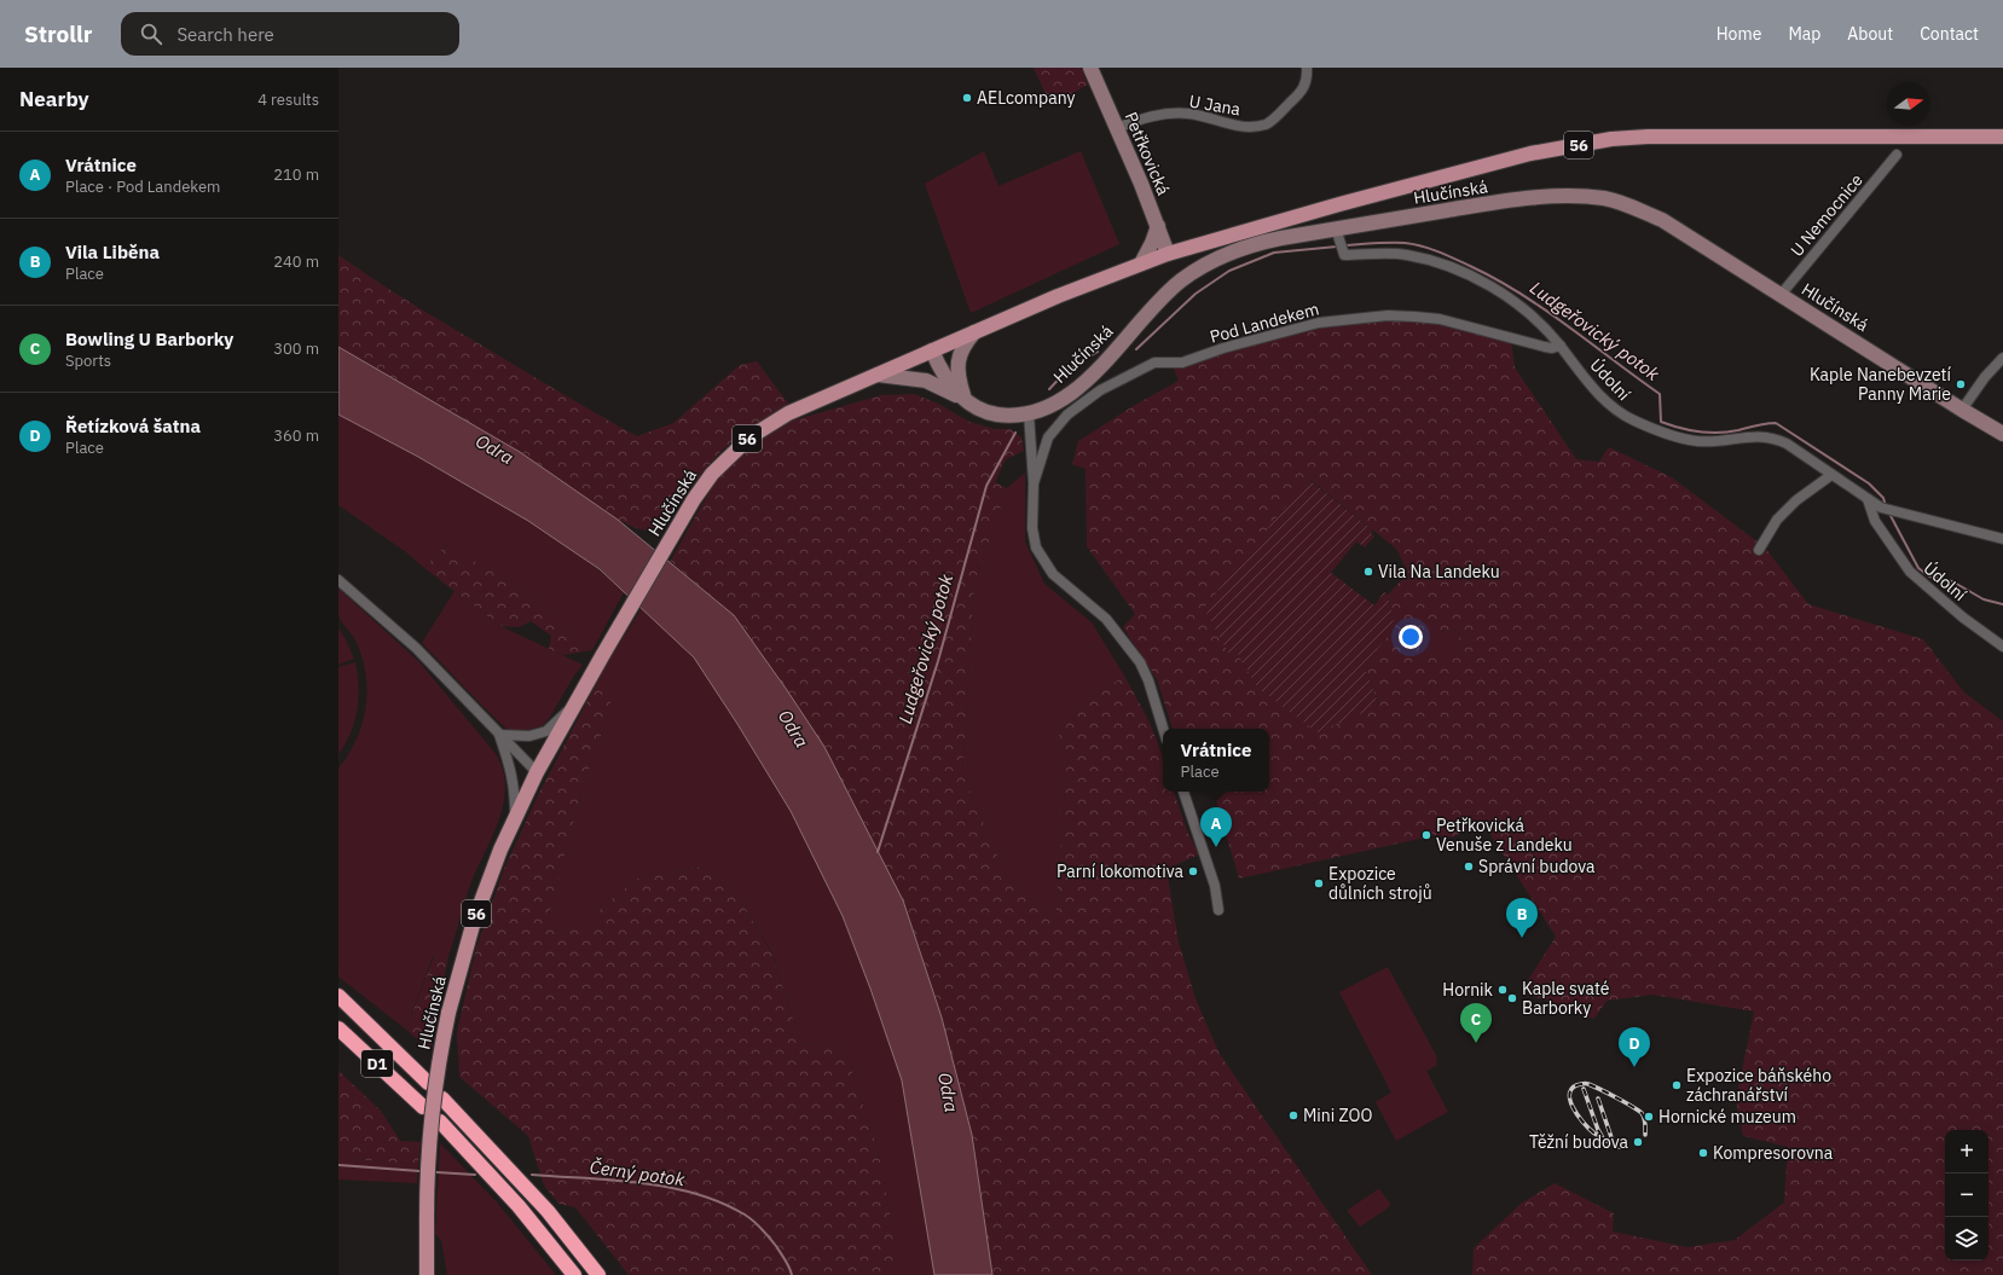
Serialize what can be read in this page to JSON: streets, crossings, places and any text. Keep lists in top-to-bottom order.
{
  "streets": {
    "highway": ["D1"],
    "main road": ["56", "Hlučínská"],
    "street": [
      "U Jana",
      "Petřkovická",
      "U Nemocnice",
      "Pod Landekem",
      "Údolní"
    ]
  },
  "crossings": [
    ["U Jana", "Petřkovická"],
    ["56", "Petřkovická"],
    ["56", "Hlučínská"],
    ["Hlučínská", "U Nemocnice"],
    ["Hlučínská", "Pod Landekem"],
    ["Hlučínská", "Údolní"],
    ["Pod Landekem", "Údolní"]
  ],
  "water": ["Ludgeřovický potok", "Odra", "Černý potok"],
  "places": [
    "AELcompany",
    "Kaple Nanebevzetí Panny Marie",
    "Vila Na Landeku",
    "Petřkovická Venuše z Landeku",
    "Správní budova",
    "Parní lokomotiva",
    "Expozice důlních strojů",
    "Hornik",
    "Kaple svaté Barborky",
    "Expozice báňského záchranářství",
    "Mini ZOO",
    "Hornické muzeum",
    "Těžní budova",
    "Kompresorovna"
  ],
  "north": "right",
  "page": {
    "header": "Strollr",
    "search": "Search here",
    "nav": [
      "Home",
      "Map",
      "About",
      "Contact"
    ],
    "heading": ["Nearby", "4 results"],
    "list": [
      {
        "mark": "A",
        "name": "Vrátnice",
        "note": "Place · Pod Landekem",
        "value": "210 m"
      },
      {
        "mark": "B",
        "name": "Vila Liběna",
        "note": "Place",
        "value": "240 m"
      },
      {
        "mark": "C",
        "name": "Bowling U Barborky",
        "note": "Sports",
        "value": "300 m"
      },
      {
        "mark": "D",
        "name": "Řetízková šatna",
        "note": "Place",
        "value": "360 m"
      }
    ],
    "popup": ["Vrátnice", "Place"],
    "pins": [
      "A",
      "B",
      "C",
      "D"
    ],
    "map_buttons": ["+", "−"]
  }
}
